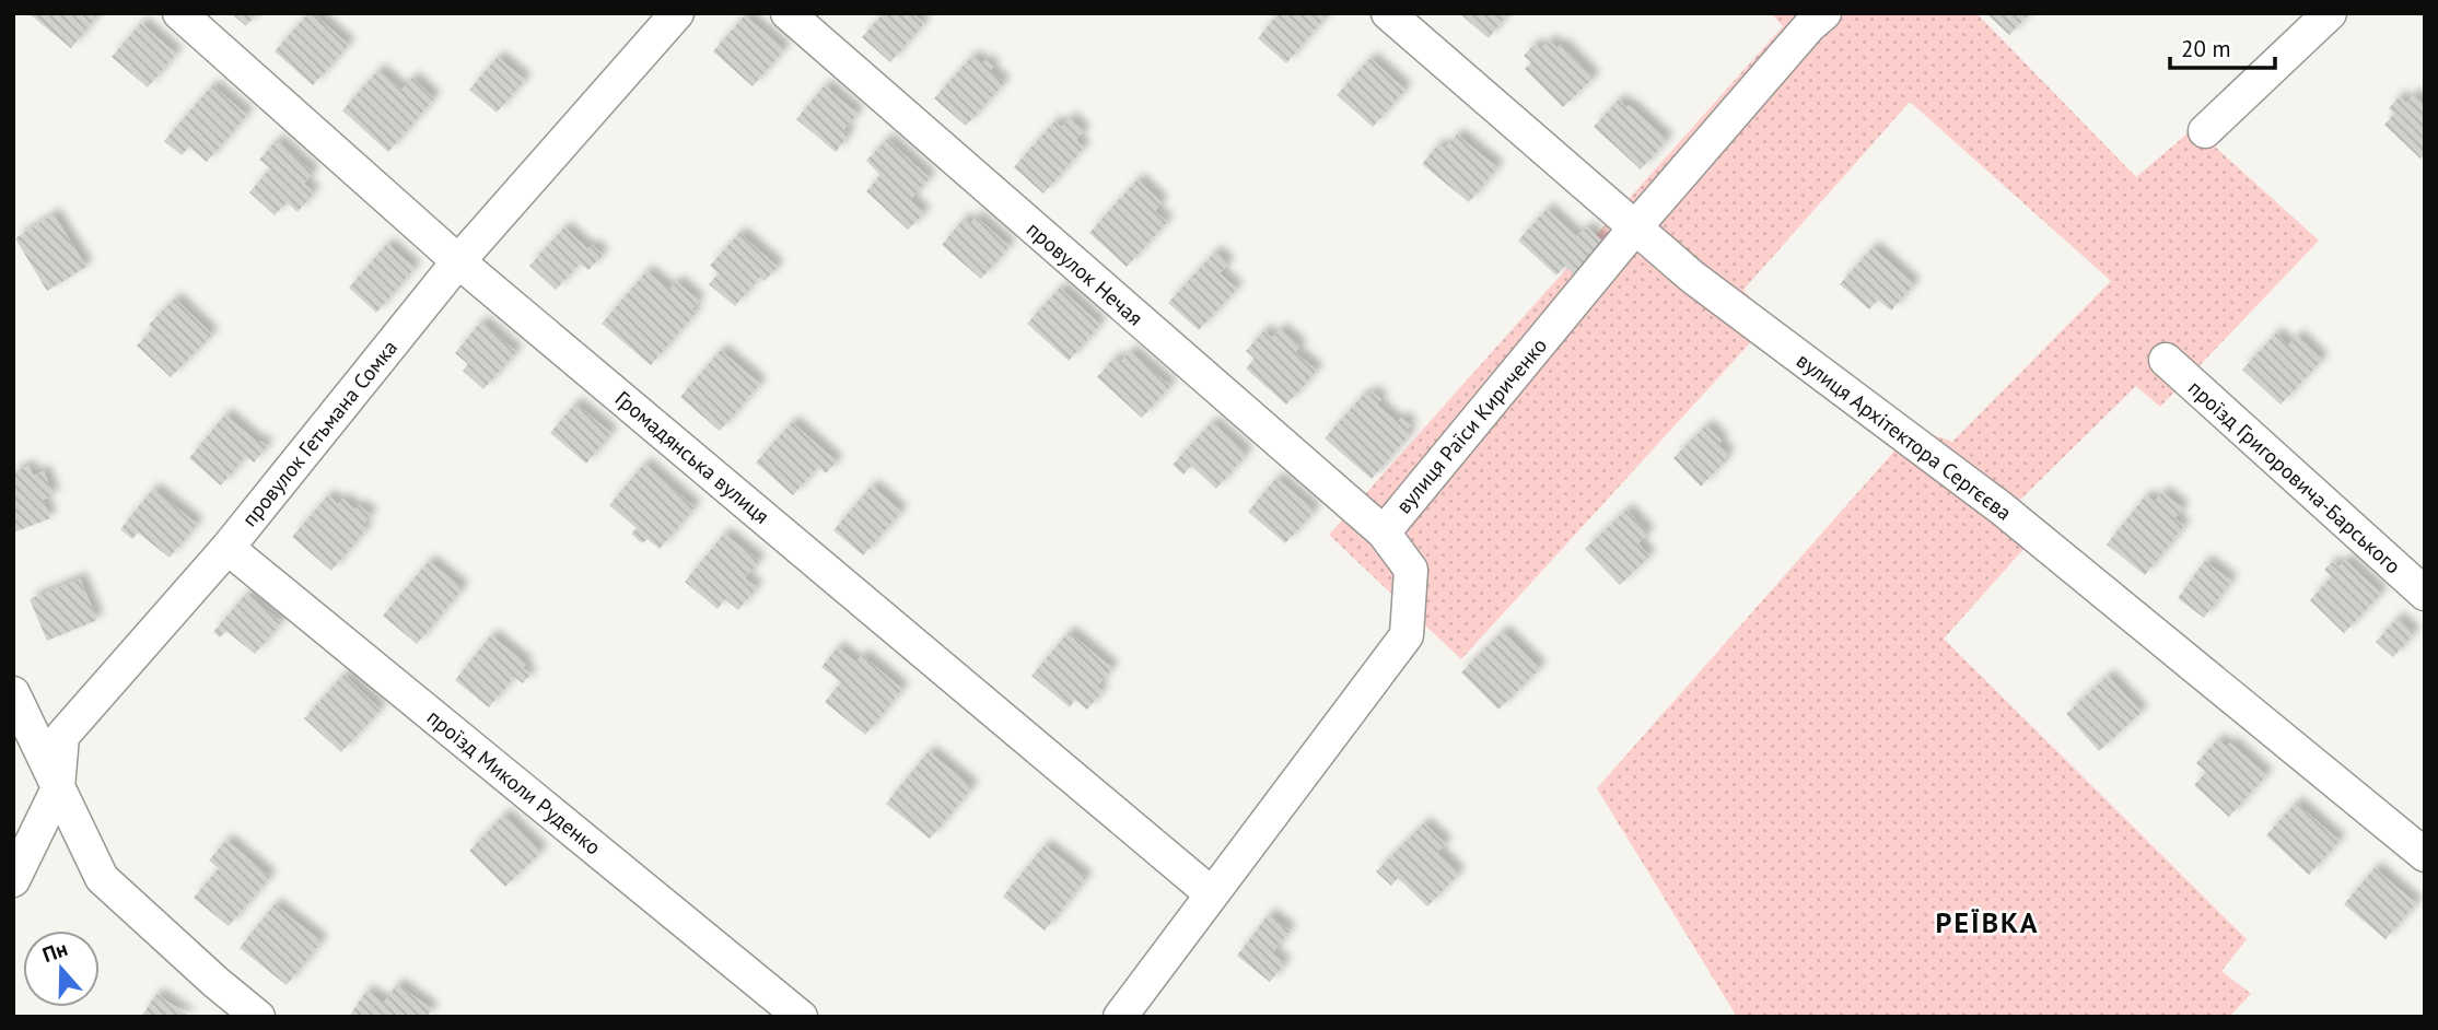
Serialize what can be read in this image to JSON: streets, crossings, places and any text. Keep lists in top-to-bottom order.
{
  "streets": {
    "street": [
      "провулок Нечая",
      "вулиця Раїси Кириченко",
      "провулок Гетьмана Сомка",
      "вулиця Архітектора Сергєєва",
      "Громадянська вулиця",
      "проїзд Григоровича-Барського",
      "проїзд Миколи Руденко"
    ]
  },
  "crossings": [
    ["провулок Нечая", "вулиця Раїси Кириченко"],
    ["вулиця Раїси Кириченко", "вулиця Архітектора Сергєєва"],
    ["вулиця Раїси Кириченко", "Громадянська вулиця"],
    ["провулок Гетьмана Сомка", "Громадянська вулиця"],
    ["провулок Гетьмана Сомка", "проїзд Миколи Руденко"]
  ],
  "districts": ["РЕЇВКА"],
  "scale_bar": "20 m",
  "north": "top"
}
